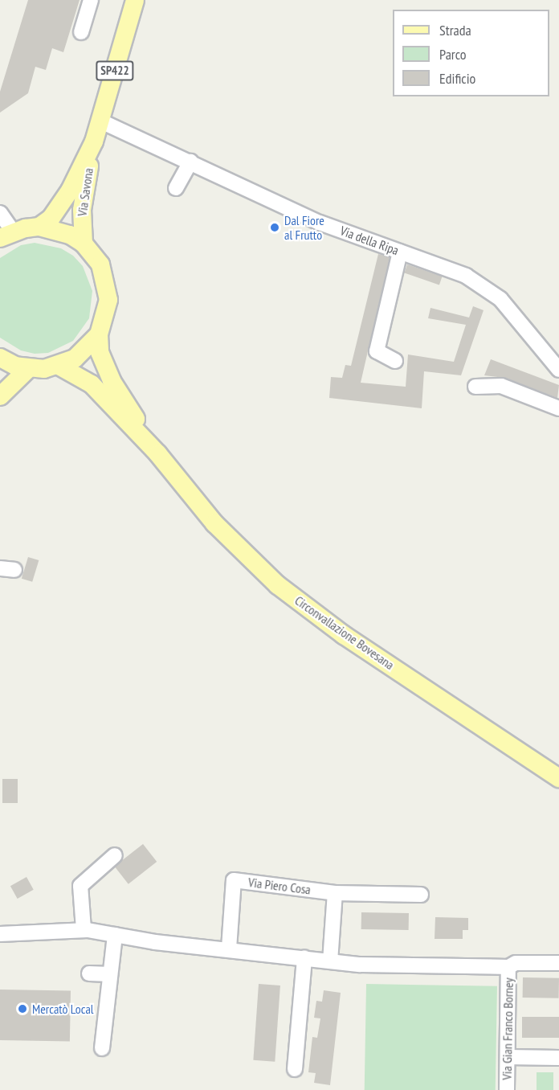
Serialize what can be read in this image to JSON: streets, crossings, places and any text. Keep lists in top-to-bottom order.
{
  "streets": {
    "main road": ["SP422", "Via Savona", "Circonvallazione Bovesana"],
    "street": ["Via della Ripa", "Via Piero Cosa", "Via Gian Franco Borney"]
  },
  "crossings": [
    ["Via Savona", "Via della Ripa"]
  ],
  "places": ["Dal Fiore al Frutto", "Mercatò Local"],
  "legend": ["Strada", "Parco", "Edificio"]
}
